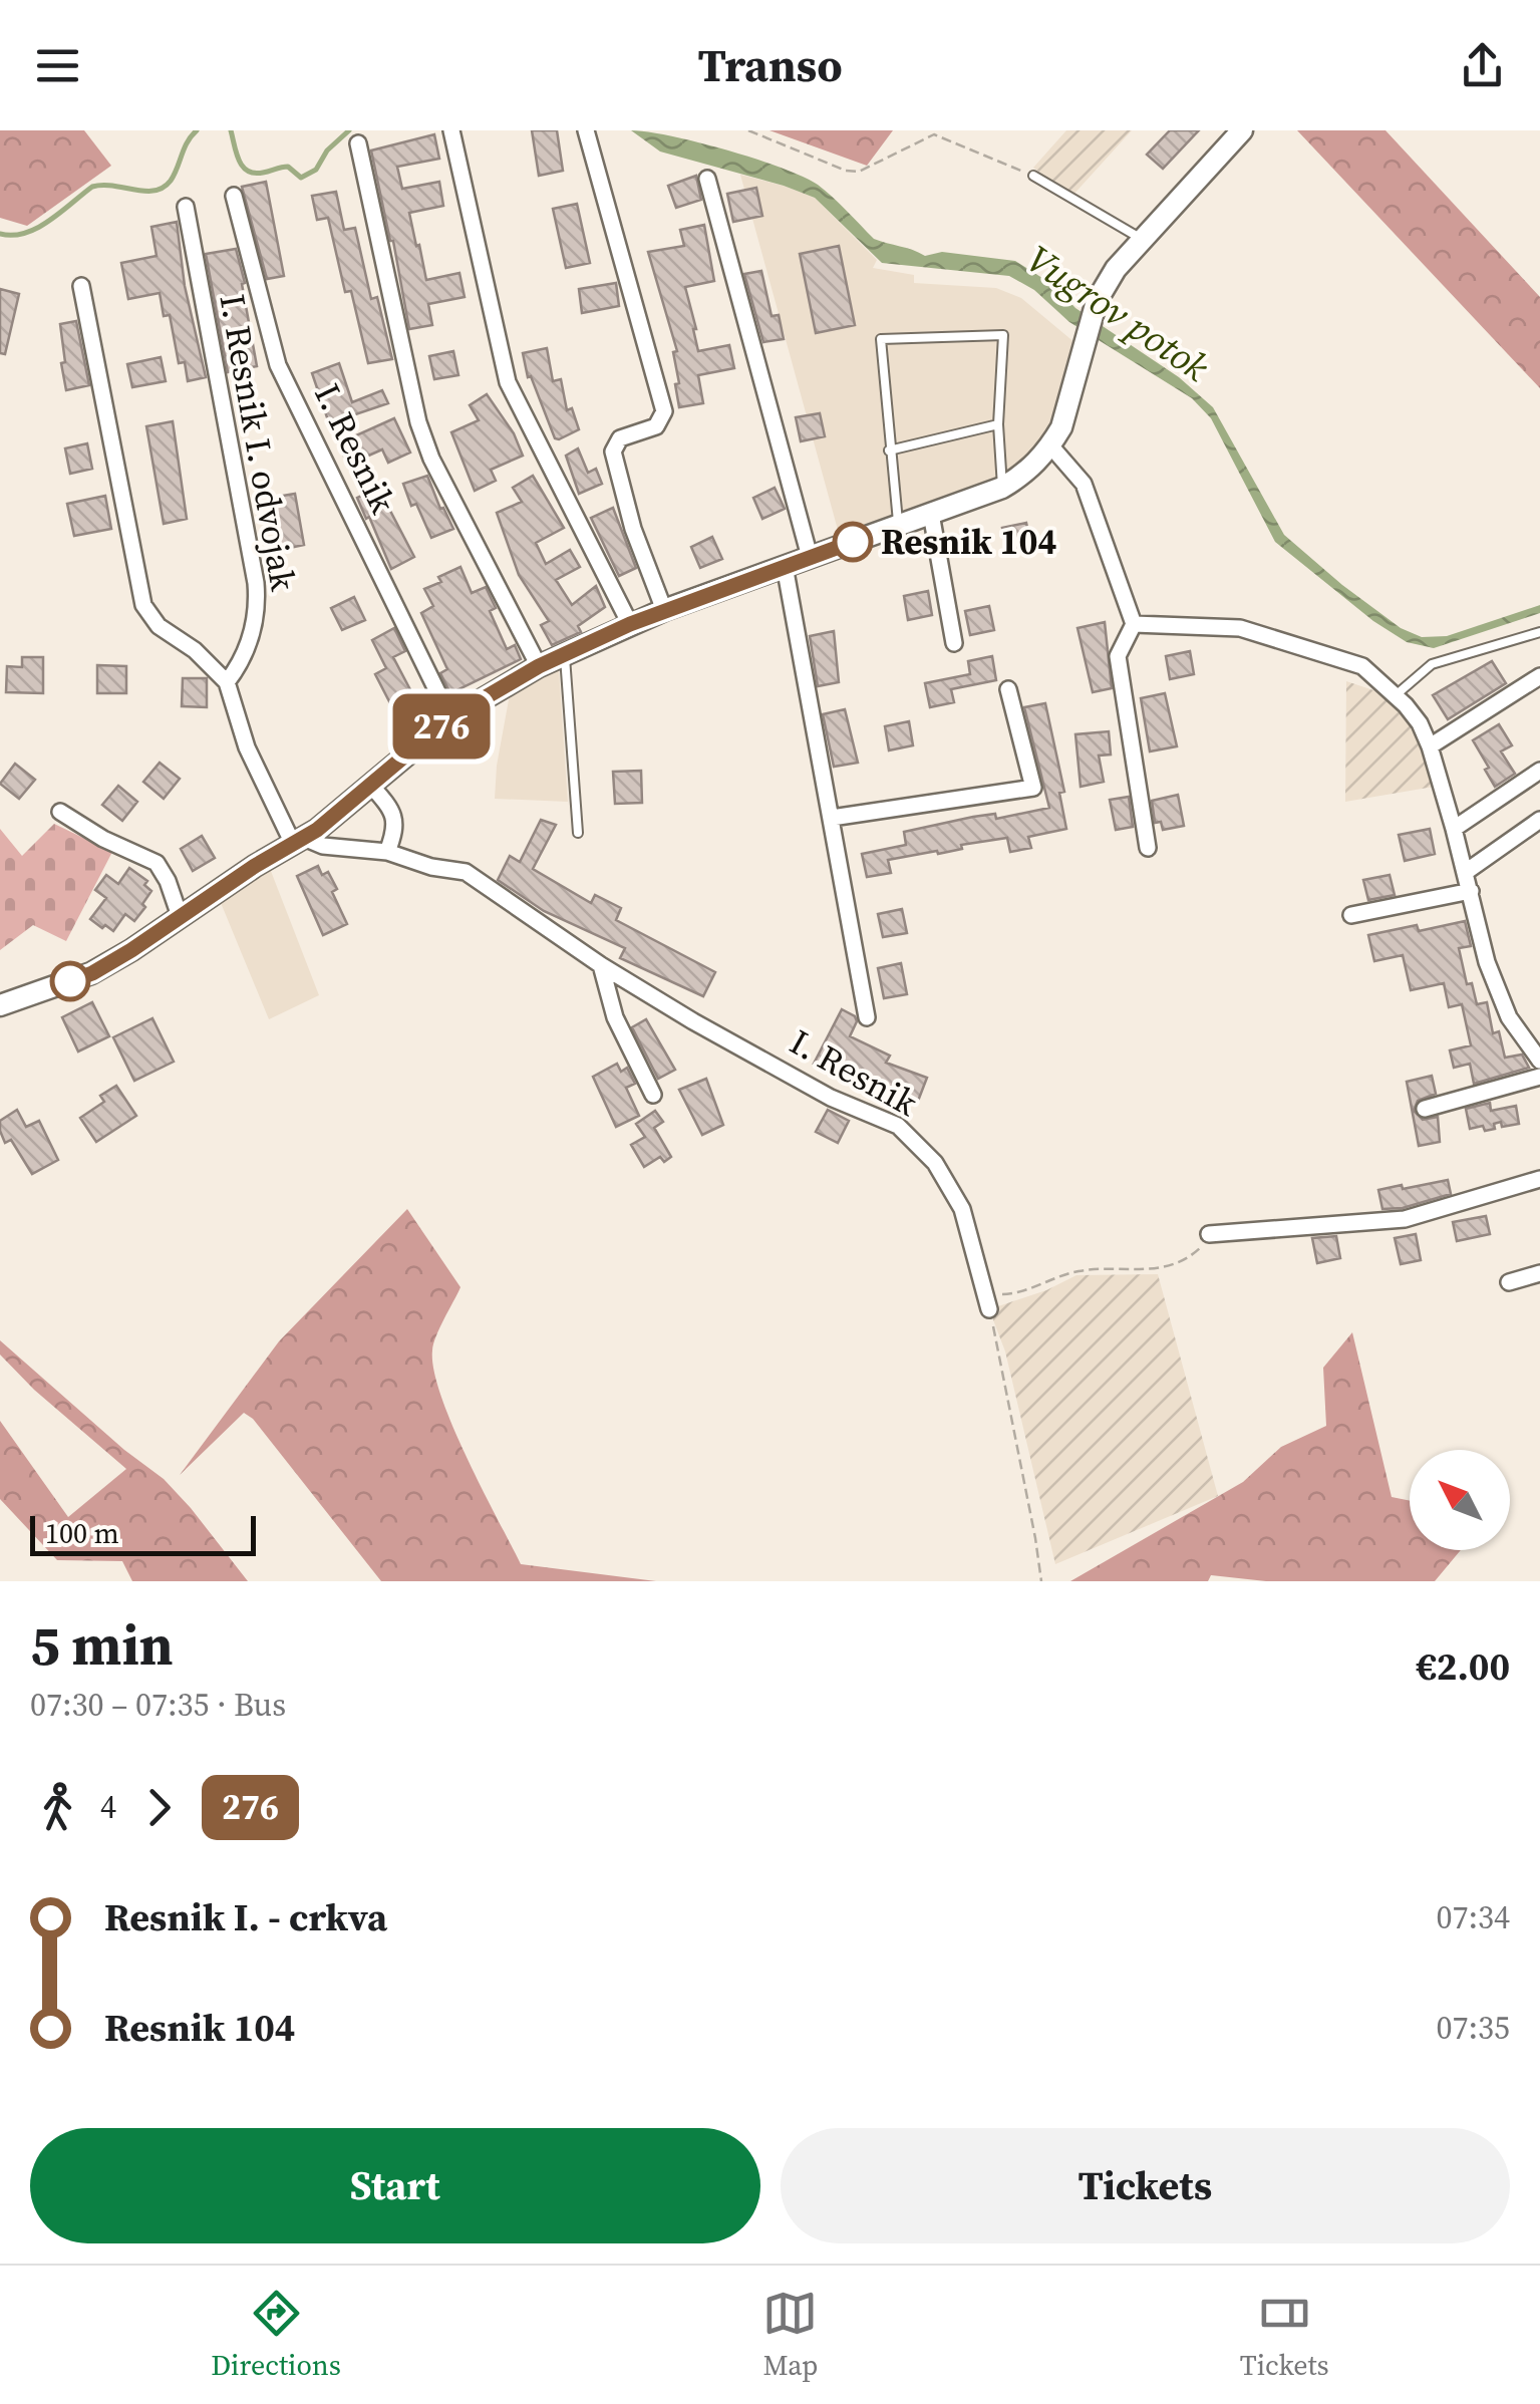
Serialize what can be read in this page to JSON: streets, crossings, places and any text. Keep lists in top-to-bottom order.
{
  "streets": {
    "street": ["I. Resnik I. odvojak", "I. Resnik"]
  },
  "water": ["Vugrov potok"],
  "places": ["Resnik 104"],
  "lines": ["bus line 276"],
  "scale_bar": "100 m",
  "north": "top left",
  "page": {
    "header": "Transo",
    "on_map": "276",
    "scale": "100 m",
    "heading": ["5 min", "07:30 – 07:35 · Bus", "€2.00"],
    "legs": ["4", "276"],
    "list": [
      {
        "name": "Resnik I. - crkva",
        "value": "07:34"
      },
      {
        "name": "Resnik 104",
        "value": "07:35"
      }
    ],
    "buttons": ["Start", "Tickets"],
    "tabs": ["Directions", "Map", "Tickets"]
  }
}
